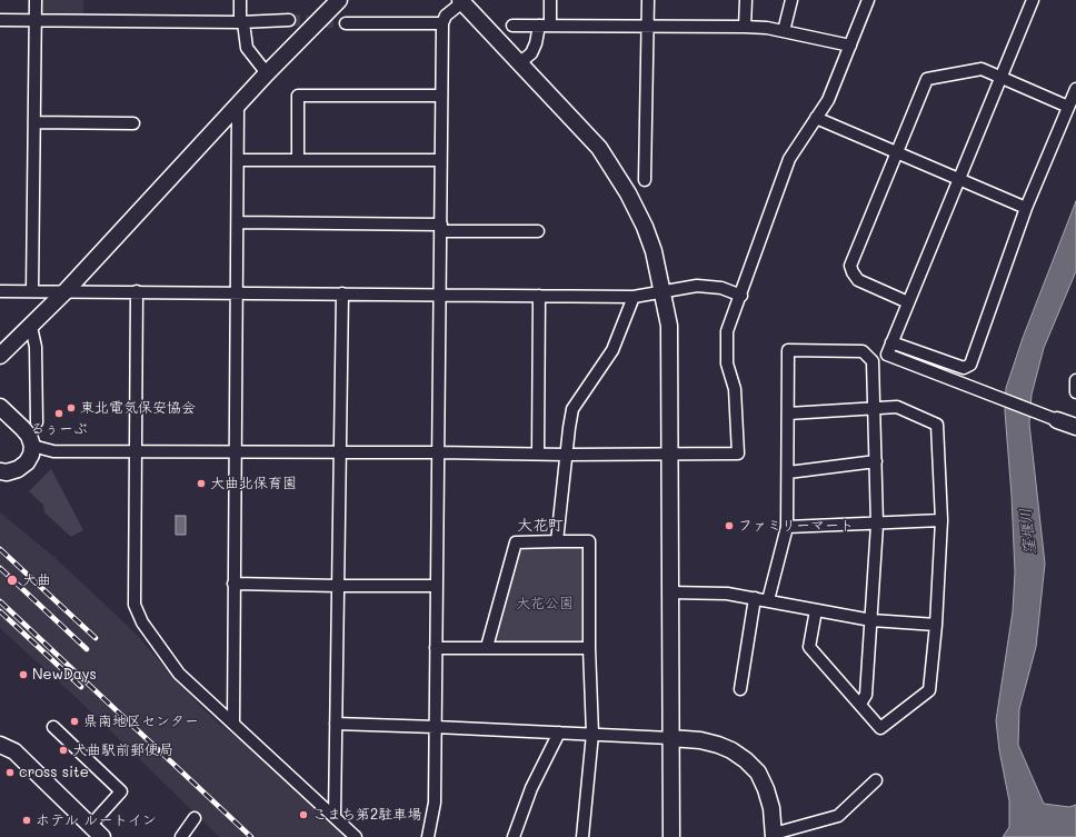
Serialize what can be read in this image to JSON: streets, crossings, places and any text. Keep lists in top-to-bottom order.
{
  "districts": ["大花町"],
  "water": ["窪堰川"],
  "parks": ["大花公園"],
  "places": [
    "東北電気保安協会",
    "るぅーぶ",
    "大曲北保育園",
    "ファミリーマート",
    "大曲",
    "NewDays",
    "県南地区センター",
    "大曲駅前郵便局",
    "cross site",
    "こまち第2駐車場",
    "ホテル ルートイン"
  ]
}
